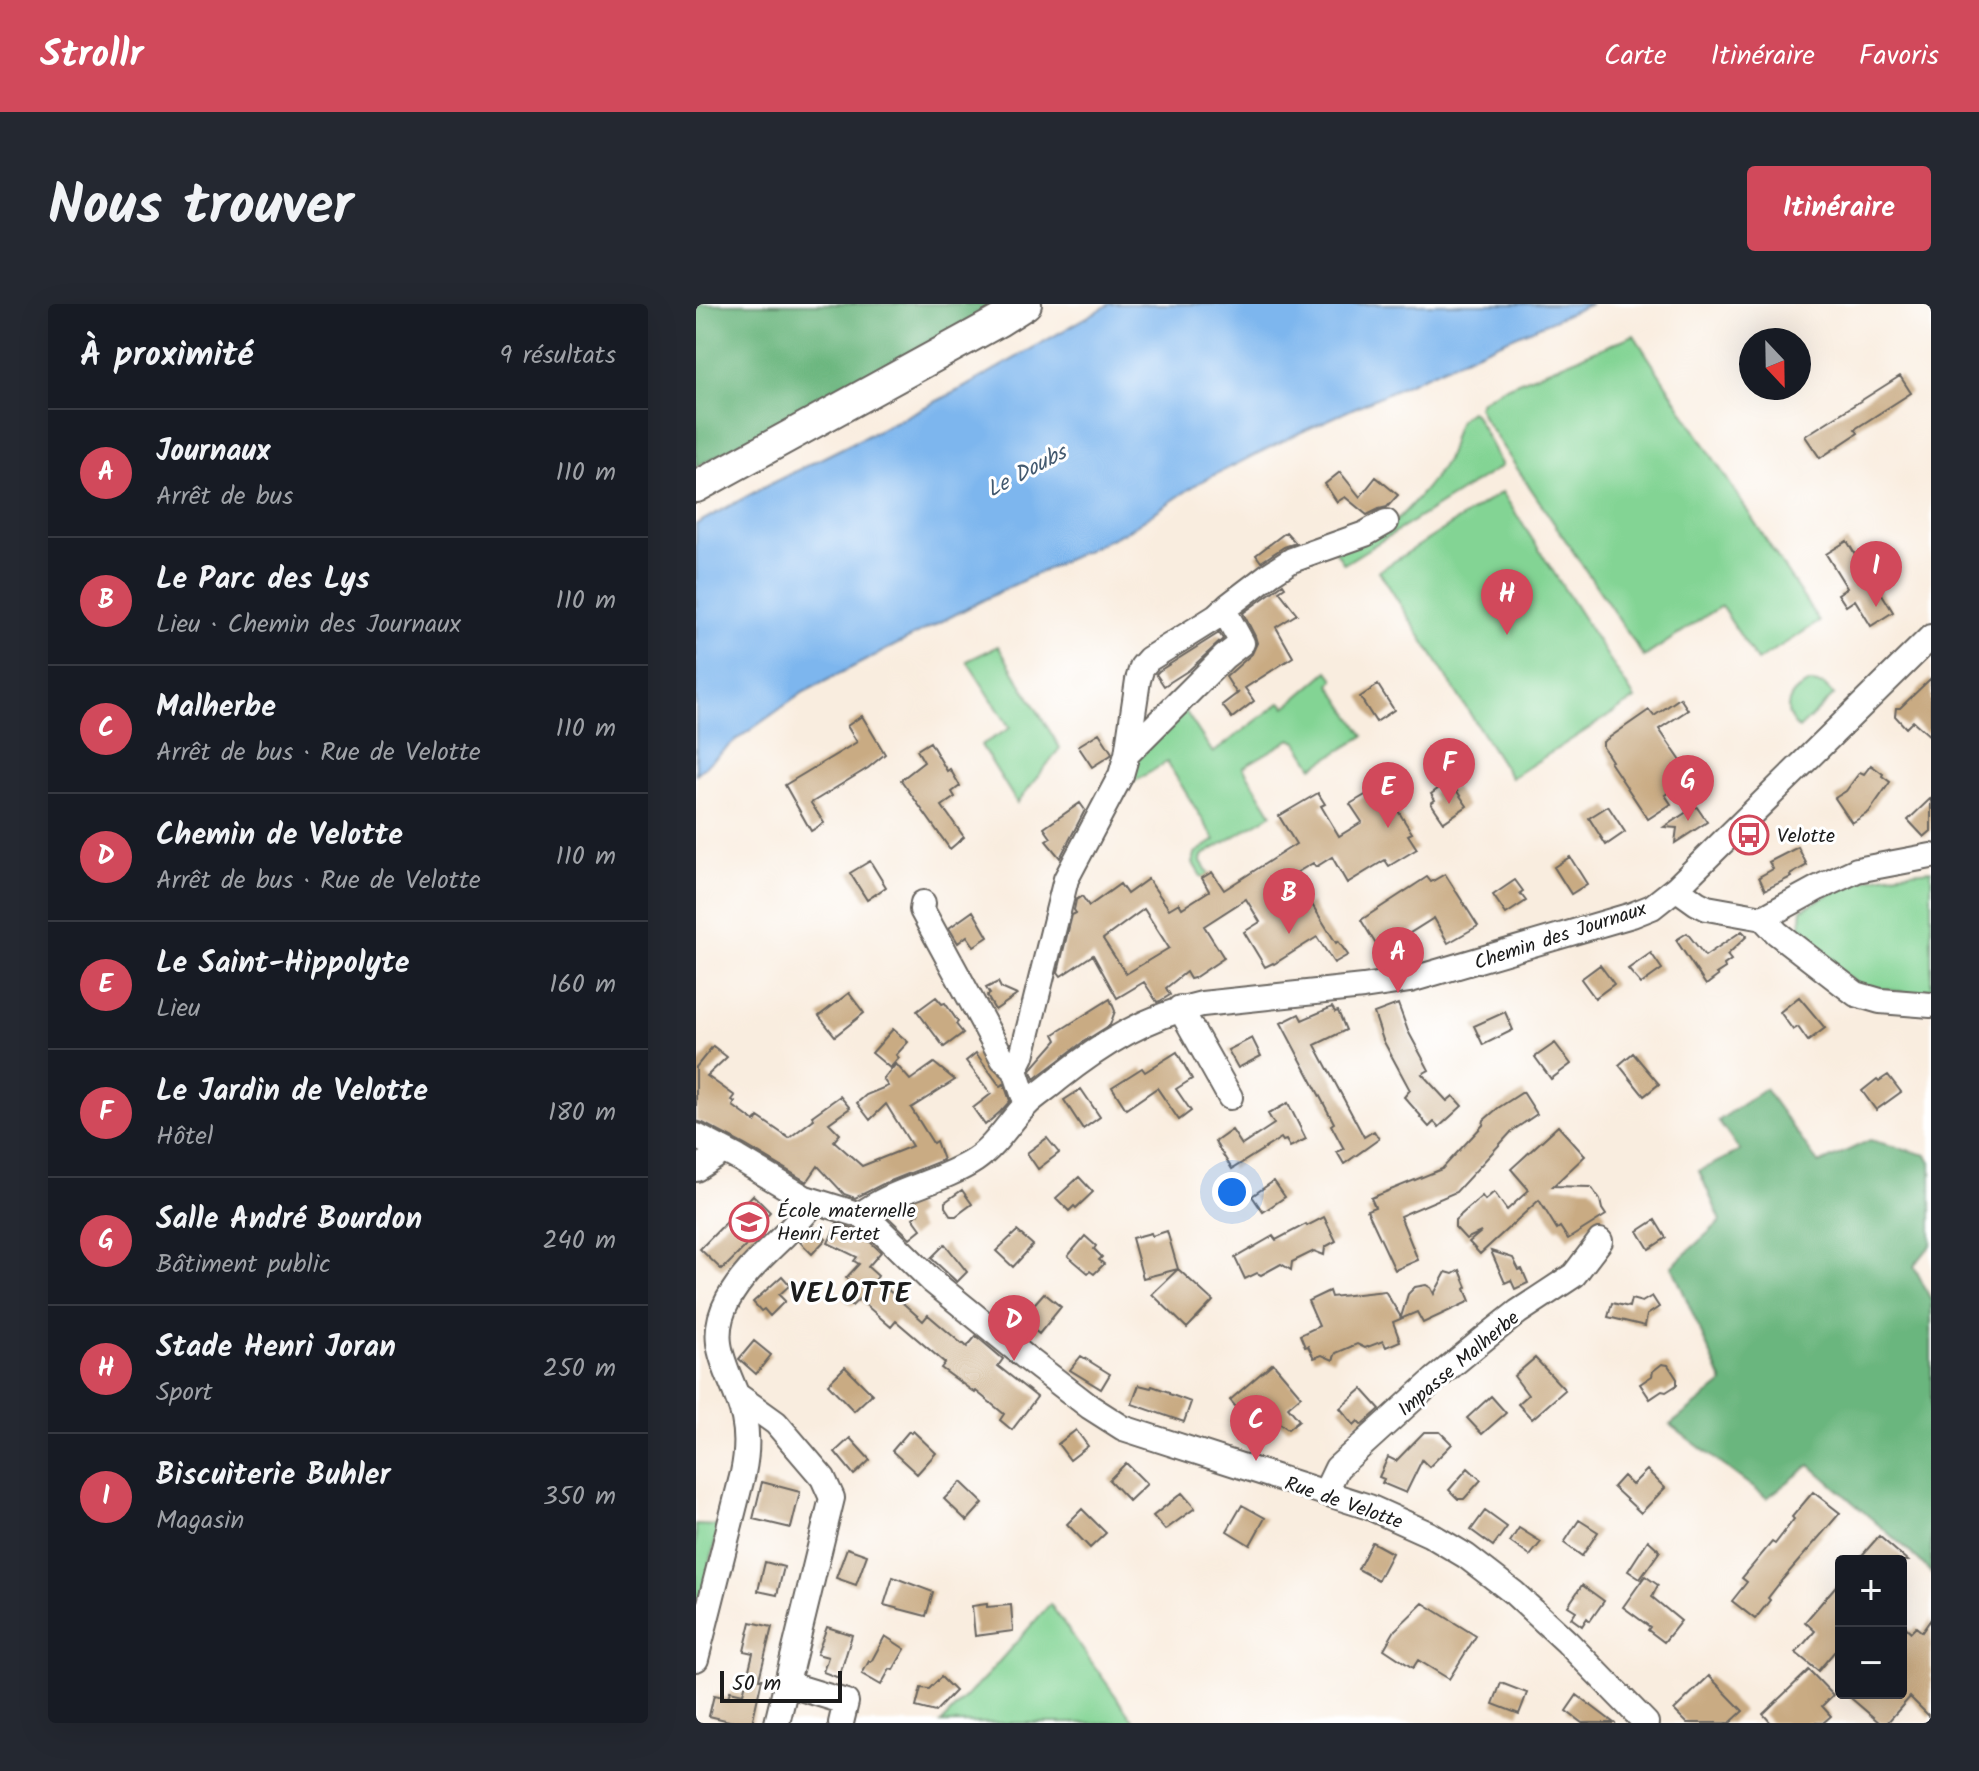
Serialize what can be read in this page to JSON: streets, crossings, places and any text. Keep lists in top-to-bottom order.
{
  "streets": {
    "street": ["Chemin des Journaux", "Impasse Malherbe", "Rue de Velotte"]
  },
  "crossings": [
    ["Chemin des Journaux", "Rue de Velotte"],
    ["Impasse Malherbe", "Rue de Velotte"]
  ],
  "districts": ["VELOTTE"],
  "water": ["Le Doubs"],
  "places": {
    "bus stop": ["Velotte"],
    "school or university": ["École maternelle Henri Fertet"]
  },
  "scale_bar": "50 m",
  "north": "bottom",
  "page": {
    "header": "Strollr",
    "nav": ["Carte", "Itinéraire", "Favoris"],
    "title": "Nous trouver",
    "buttons": "Itinéraire",
    "heading": ["À proximité", "9 résultats"],
    "list": [
      {
        "mark": "A",
        "name": "Journaux",
        "note": "Arrêt de bus",
        "value": "110 m"
      },
      {
        "mark": "B",
        "name": "Le Parc des Lys",
        "note": "Lieu · Chemin des Journaux",
        "value": "110 m"
      },
      {
        "mark": "C",
        "name": "Malherbe",
        "note": "Arrêt de bus · Rue de Velotte",
        "value": "110 m"
      },
      {
        "mark": "D",
        "name": "Chemin de Velotte",
        "note": "Arrêt de bus · Rue de Velotte",
        "value": "110 m"
      },
      {
        "mark": "E",
        "name": "Le Saint-Hippolyte",
        "note": "Lieu",
        "value": "160 m"
      },
      {
        "mark": "F",
        "name": "Le Jardin de Velotte",
        "note": "Hôtel",
        "value": "180 m"
      },
      {
        "mark": "G",
        "name": "Salle André Bourdon",
        "note": "Bâtiment public",
        "value": "240 m"
      },
      {
        "mark": "H",
        "name": "Stade Henri Joran",
        "note": "Sport",
        "value": "250 m"
      },
      {
        "mark": "I",
        "name": "Biscuiterie Buhler",
        "note": "Magasin",
        "value": "350 m"
      }
    ],
    "pins": [
      "I",
      "H",
      "F",
      "G",
      "E",
      "B",
      "A",
      "D",
      "C"
    ],
    "map_buttons": ["+", "−"],
    "scale": "50 m"
  }
}
